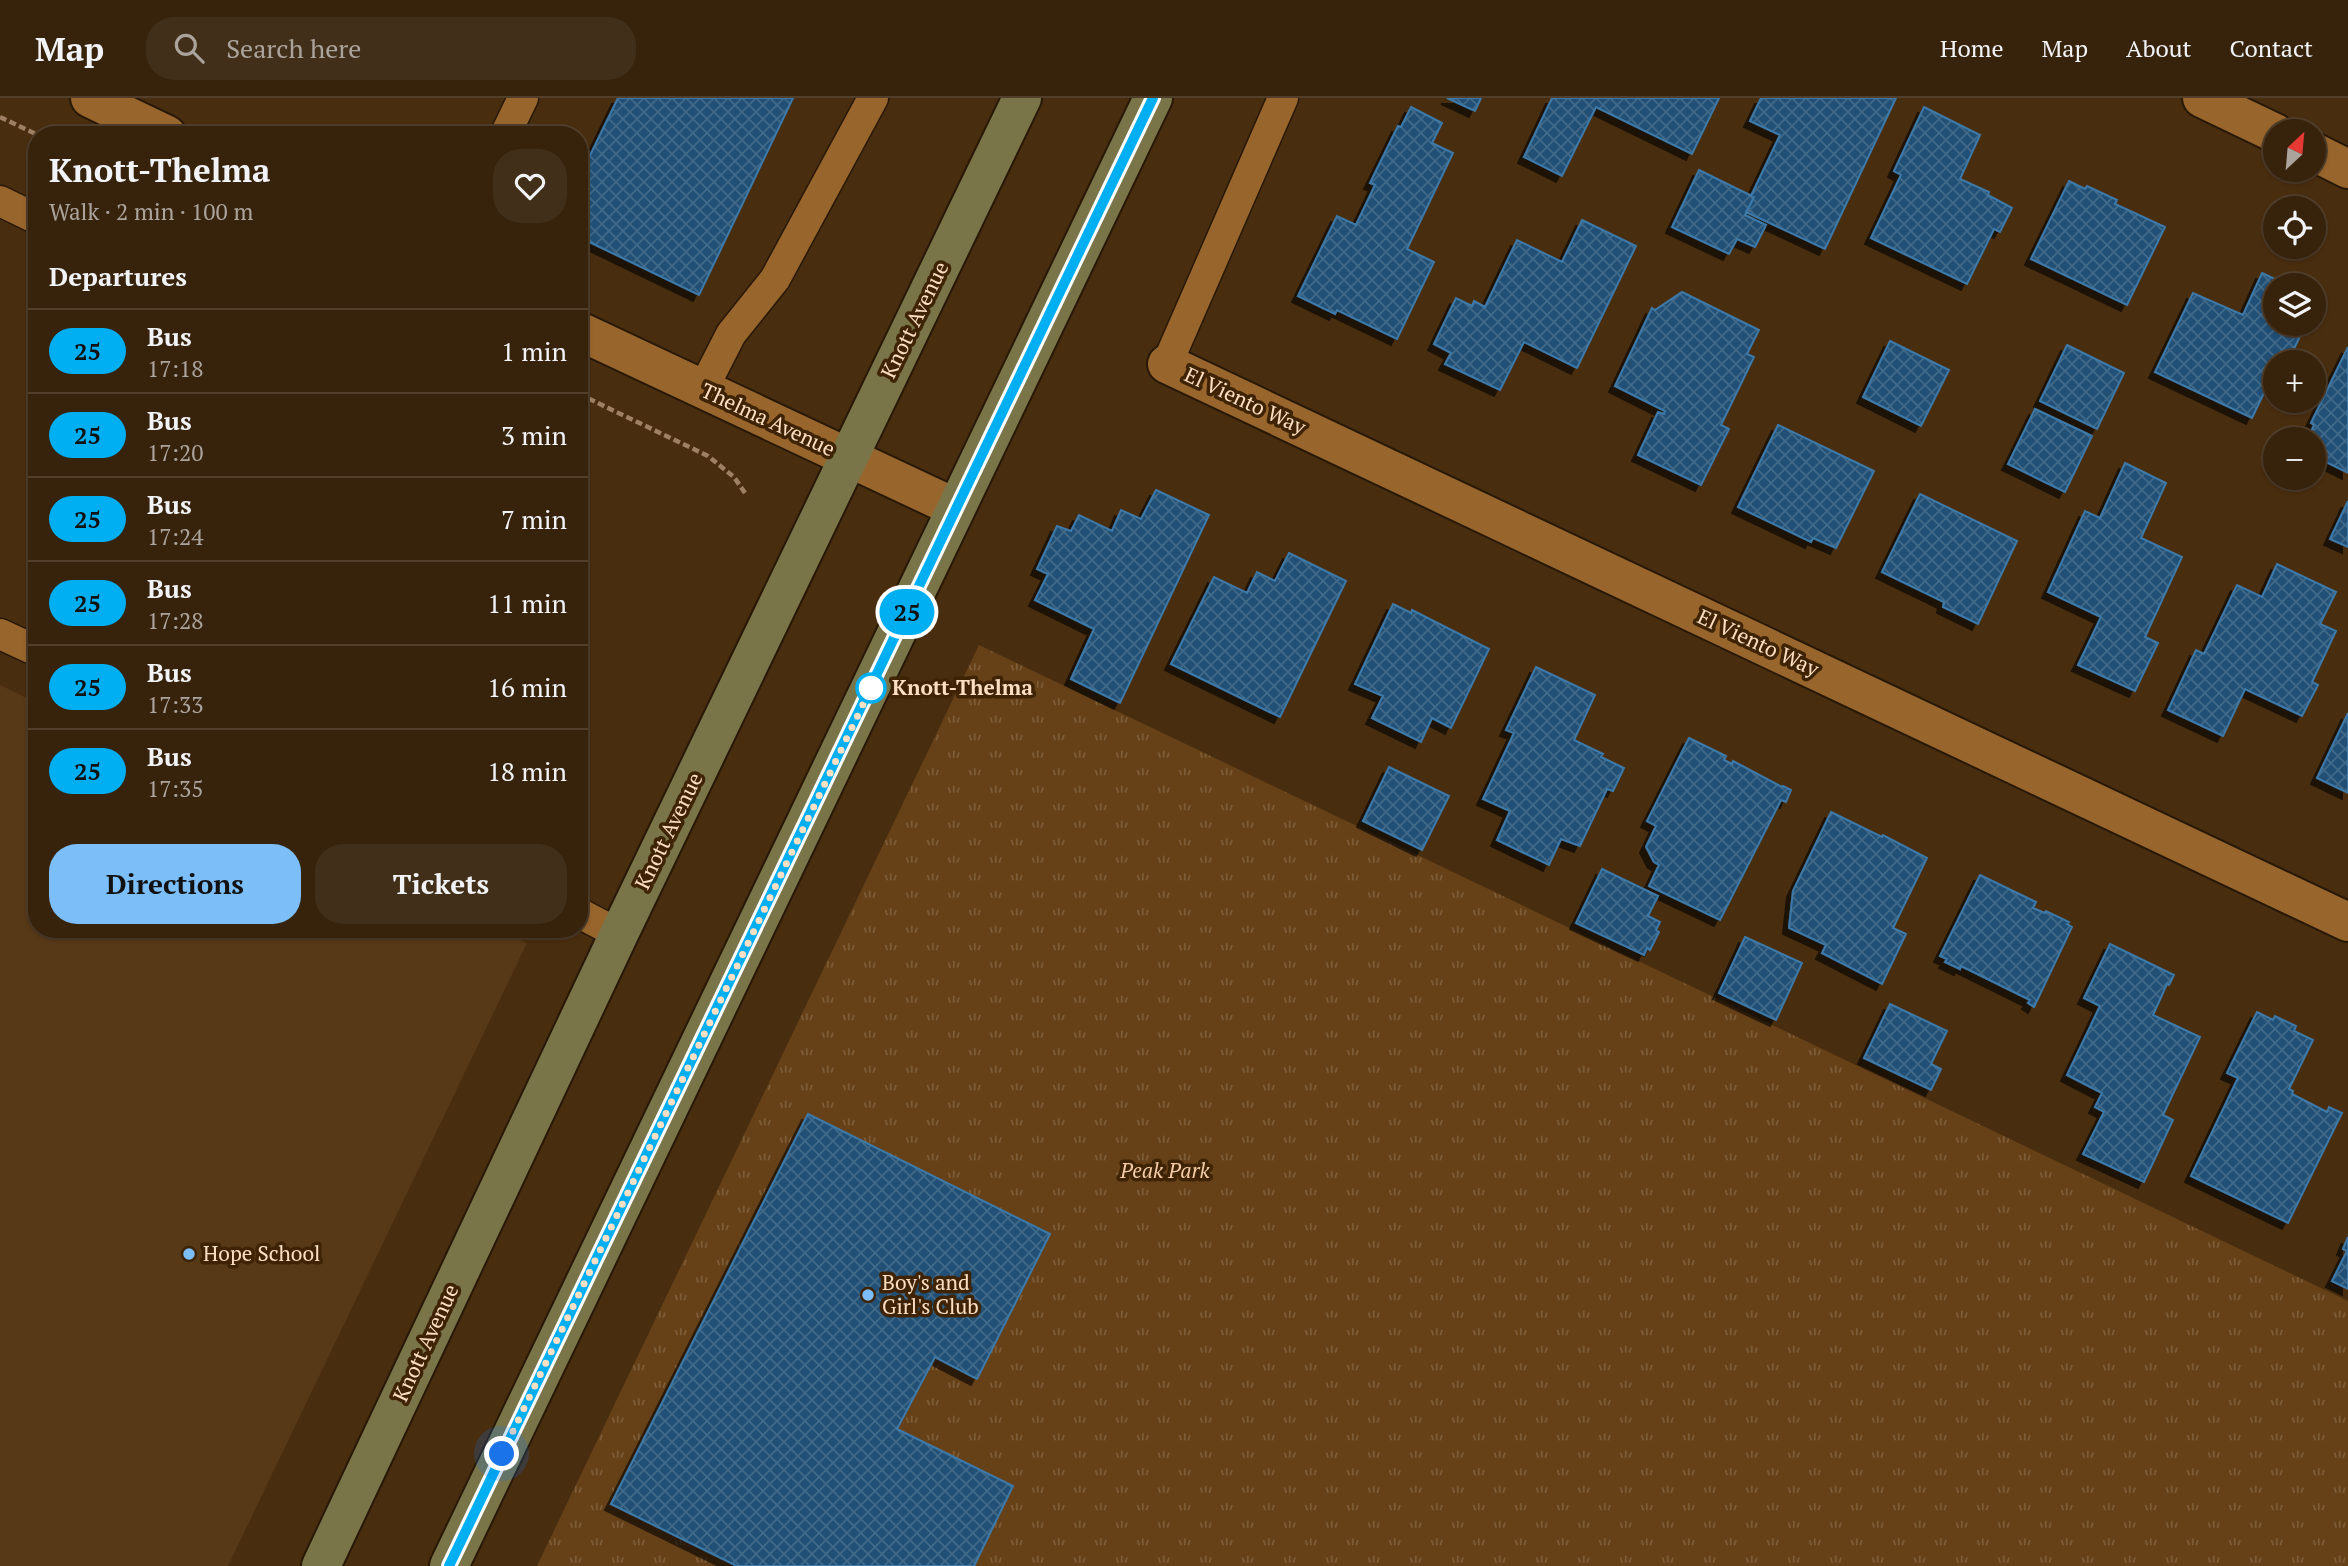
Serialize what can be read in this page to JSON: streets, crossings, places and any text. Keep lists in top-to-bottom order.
{
  "streets": {
    "main road": ["Knott Avenue"],
    "street": ["El Viento Way", "Thelma Avenue"]
  },
  "crossings": [
    ["Knott Avenue", "Thelma Avenue"]
  ],
  "parks": ["Peak Park"],
  "places": ["Knott-Thelma", "Hope School", "Boy's and Girl's Club"],
  "lines": ["bus line 25"],
  "north": "top right",
  "page": {
    "header": "Map",
    "search": "Search here",
    "nav": [
      "Home",
      "Map",
      "About",
      "Contact"
    ],
    "on_map": "25",
    "map_buttons": ["+", "−"],
    "heading": [
      ["Knott-Thelma", "Walk · 2 min · 100 m"],
      "Departures"
    ],
    "list": [
      {
        "mark": "25",
        "name": "Bus",
        "note": "17:18",
        "value": "1 min"
      },
      {
        "mark": "25",
        "name": "Bus",
        "note": "17:20",
        "value": "3 min"
      },
      {
        "mark": "25",
        "name": "Bus",
        "note": "17:24",
        "value": "7 min"
      },
      {
        "mark": "25",
        "name": "Bus",
        "note": "17:28",
        "value": "11 min"
      },
      {
        "mark": "25",
        "name": "Bus",
        "note": "17:33",
        "value": "16 min"
      },
      {
        "mark": "25",
        "name": "Bus",
        "note": "17:35",
        "value": "18 min"
      }
    ],
    "buttons": ["Directions", "Tickets"]
  }
}
